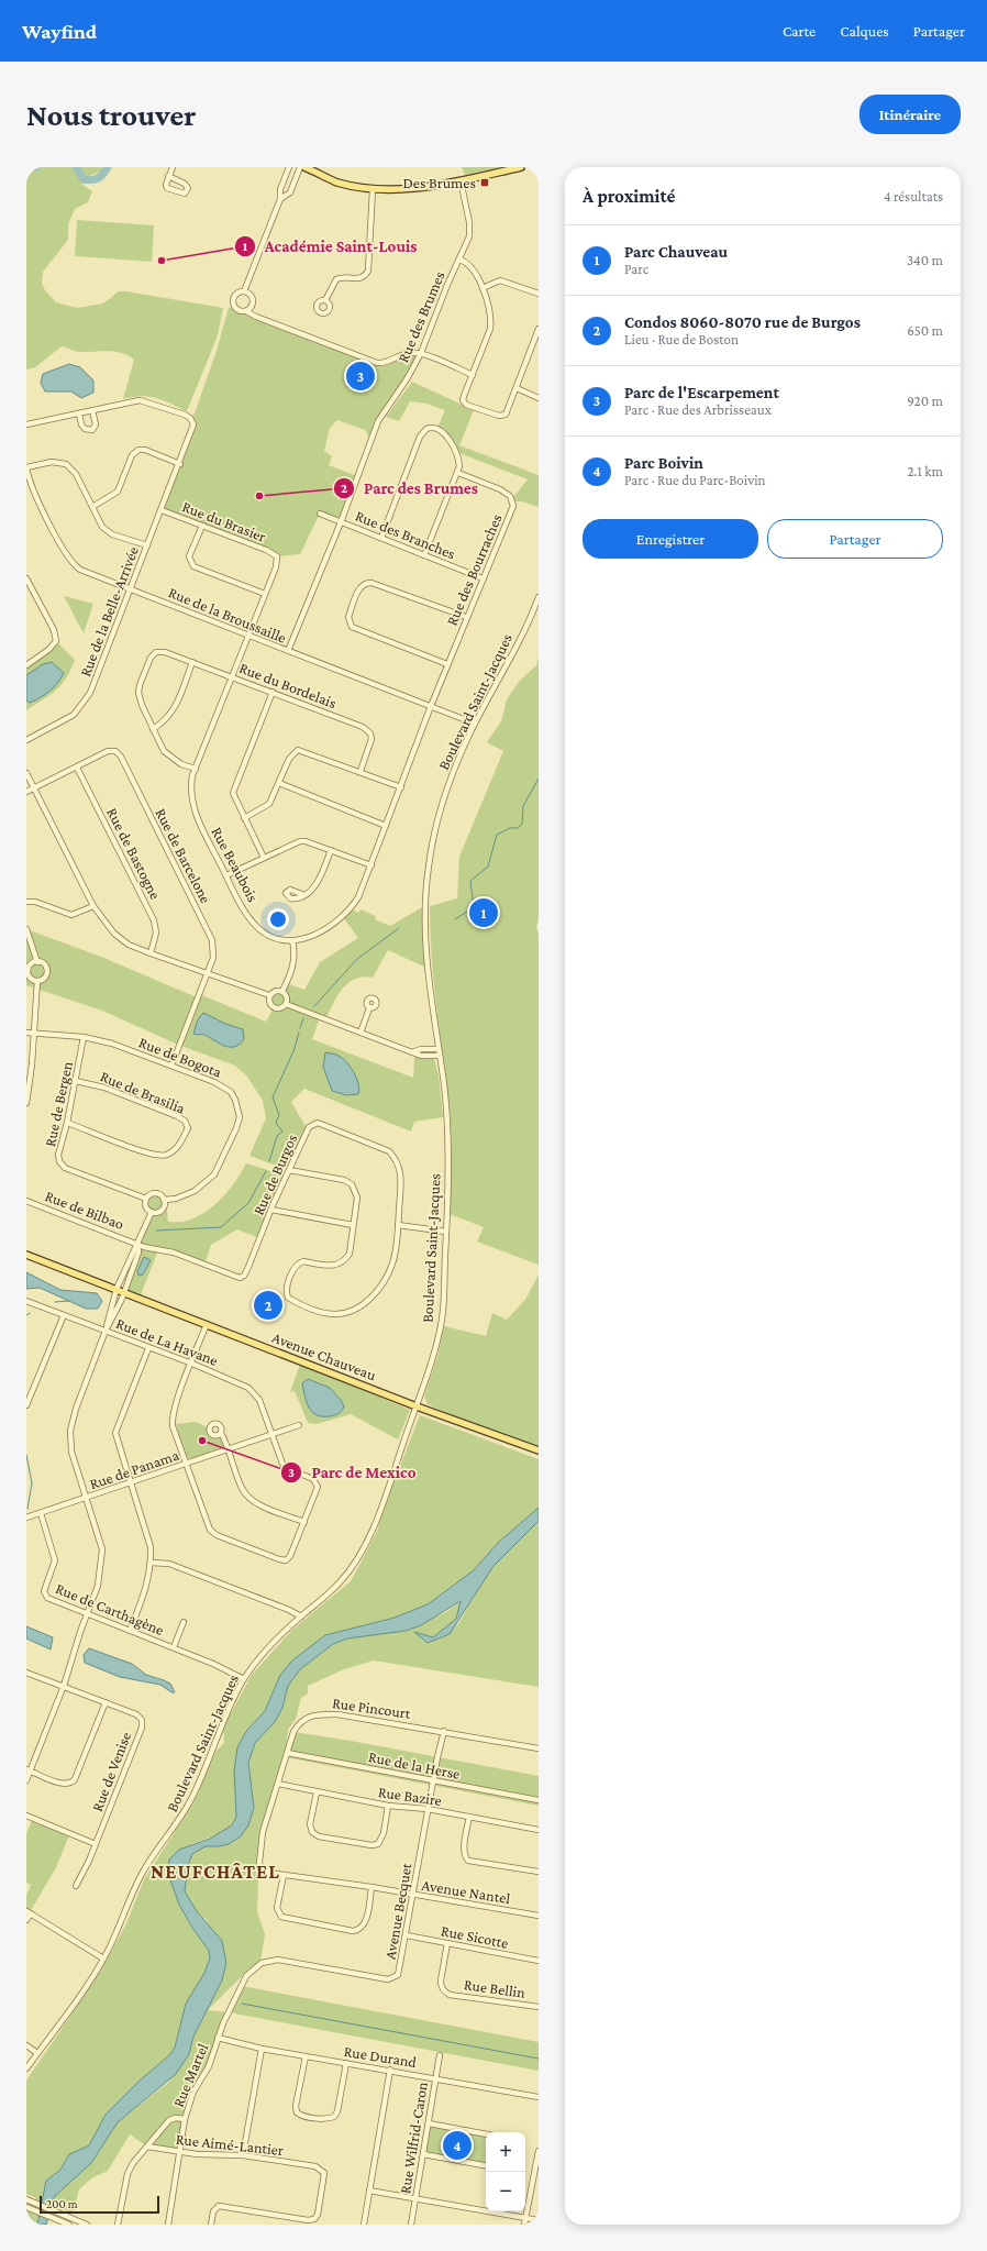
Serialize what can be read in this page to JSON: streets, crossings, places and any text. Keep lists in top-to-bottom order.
{
  "streets": {
    "main road": ["Avenue Chauveau"],
    "street": [
      "Rue des Brumes",
      "Rue du Brasier",
      "Rue des Branches",
      "Rue des Bourraches",
      "Rue de la Belle-Arrivée",
      "Rue de la Broussaille",
      "Rue du Bordelais",
      "Boulevard Saint-Jacques",
      "Rue de Bastogne",
      "Rue de Barcelone",
      "Rue Beaubois",
      "Rue de Bogota",
      "Rue de Brasilia",
      "Rue de Bergen",
      "Rue de Burgos",
      "Rue de Bilbao",
      "Rue de La Havane",
      "Rue de Panama",
      "Rue de Carthagène",
      "Rue Pincourt",
      "Rue de la Herse",
      "Rue de Venise",
      "Rue Bazire",
      "Avenue Nantel",
      "Avenue Becquet",
      "Rue Sicotte",
      "Rue Bellin",
      "Rue Durand",
      "Rue Martel",
      "Rue Wilfrid-Caron",
      "Rue Aimé-Lantier"
    ]
  },
  "crossings": [
    ["Rue des Brumes", "Rue des Branches"],
    ["Rue des Brumes", "Rue de la Broussaille"],
    ["Rue du Brasier", "Rue de la Belle-Arrivée"],
    ["Rue du Brasier", "Rue Beaubois"],
    ["Rue des Branches", "Rue des Bourraches"],
    ["Rue des Bourraches", "Rue de la Broussaille"],
    ["Rue de la Belle-Arrivée", "Rue de la Broussaille"],
    ["Rue de la Broussaille", "Boulevard Saint-Jacques"],
    ["Rue de la Broussaille", "Rue Beaubois"],
    ["Rue du Bordelais", "Rue Beaubois"],
    ["Boulevard Saint-Jacques", "Avenue Chauveau"],
    ["Boulevard Saint-Jacques", "Rue de Carthagène"],
    ["Rue de Bastogne", "Rue de Barcelone"],
    ["Rue de Barcelone", "Rue de Bogota"],
    ["Rue de Bogota", "Rue de Bergen"],
    ["Rue de Brasilia", "Rue de Bergen"],
    ["Rue de Burgos", "Rue de Bilbao"],
    ["Rue de La Havane", "Rue de Panama"],
    ["Rue de Panama", "Rue de Carthagène"],
    ["Rue Pincourt", "Rue de la Herse"],
    ["Rue Pincourt", "Rue Bazire"],
    ["Rue Pincourt", "Avenue Nantel"],
    ["Rue Pincourt", "Avenue Becquet"],
    ["Rue de la Herse", "Avenue Becquet"],
    ["Rue Bazire", "Avenue Becquet"],
    ["Avenue Nantel", "Avenue Becquet"],
    ["Avenue Becquet", "Rue Sicotte"],
    ["Avenue Becquet", "Rue Durand"],
    ["Avenue Becquet", "Rue Martel"],
    ["Rue Sicotte", "Rue Bellin"],
    ["Rue Durand", "Rue Martel"],
    ["Rue Durand", "Rue Wilfrid-Caron"],
    ["Rue Martel", "Rue Aimé-Lantier"]
  ],
  "districts": ["NEUFCHÂTEL"],
  "places": {
    "transit": ["Des Brumes"],
    "other": ["Académie Saint-Louis", "Parc des Brumes", "Parc de Mexico"]
  },
  "scale_bar": "200 m",
  "page": {
    "header": "Wayfind",
    "nav": ["Carte", "Calques", "Partager"],
    "buttons": [
      "Itinéraire",
      ["Enregistrer", "Partager"]
    ],
    "title": "Nous trouver",
    "heading": ["À proximité", "4 résultats"],
    "list": [
      {
        "mark": "1",
        "name": "Parc Chauveau",
        "note": "Parc",
        "value": "340 m"
      },
      {
        "mark": "2",
        "name": "Condos 8060-8070 rue de Burgos",
        "note": "Lieu · Rue de Boston",
        "value": "650 m"
      },
      {
        "mark": "3",
        "name": "Parc de l'Escarpement",
        "note": "Parc · Rue des Arbrisseaux",
        "value": "920 m"
      },
      {
        "mark": "4",
        "name": "Parc Boivin",
        "note": "Parc · Rue du Parc-Boivin",
        "value": "2.1 km"
      }
    ],
    "pins": [
      "3",
      "1",
      "2",
      "4"
    ],
    "map_buttons": ["+", "−"],
    "scale": "200 m"
  }
}
